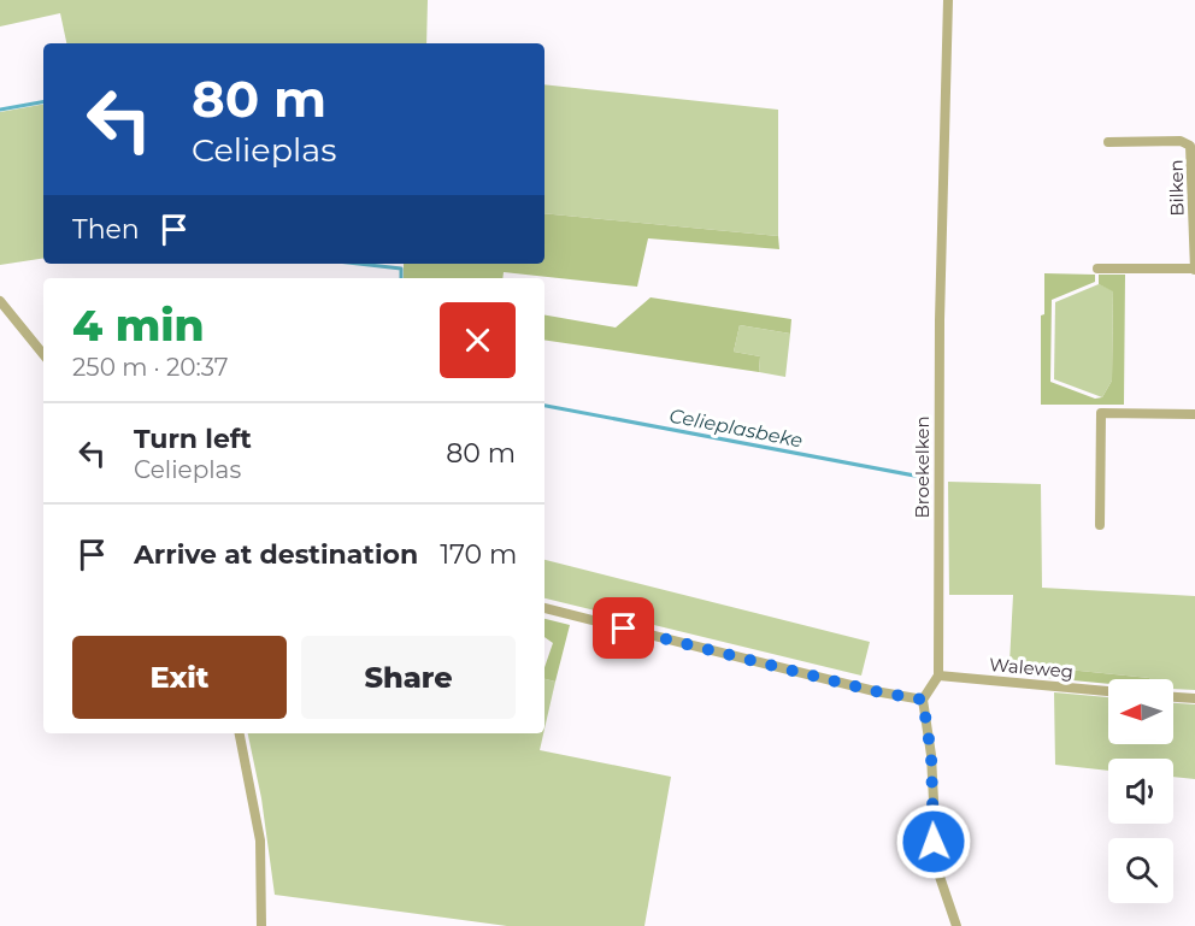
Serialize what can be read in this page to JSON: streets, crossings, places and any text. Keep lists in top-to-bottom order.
{
  "streets": {
    "street": ["Bilken", "Broekelken", "Waleweg"]
  },
  "crossings": [
    ["Broekelken", "Waleweg"]
  ],
  "water": ["Celieplasbeke"],
  "north": "left",
  "page": {
    "turn": ["80 m", "Celieplas"],
    "then": "Then",
    "heading": ["4 min", "250 m · 20:37"],
    "list": [
      {
        "name": "Turn left",
        "note": "Celieplas",
        "value": "80 m"
      },
      {
        "name": "Arrive at destination",
        "value": "170 m"
      }
    ],
    "buttons": ["Exit", "Share"]
  }
}
